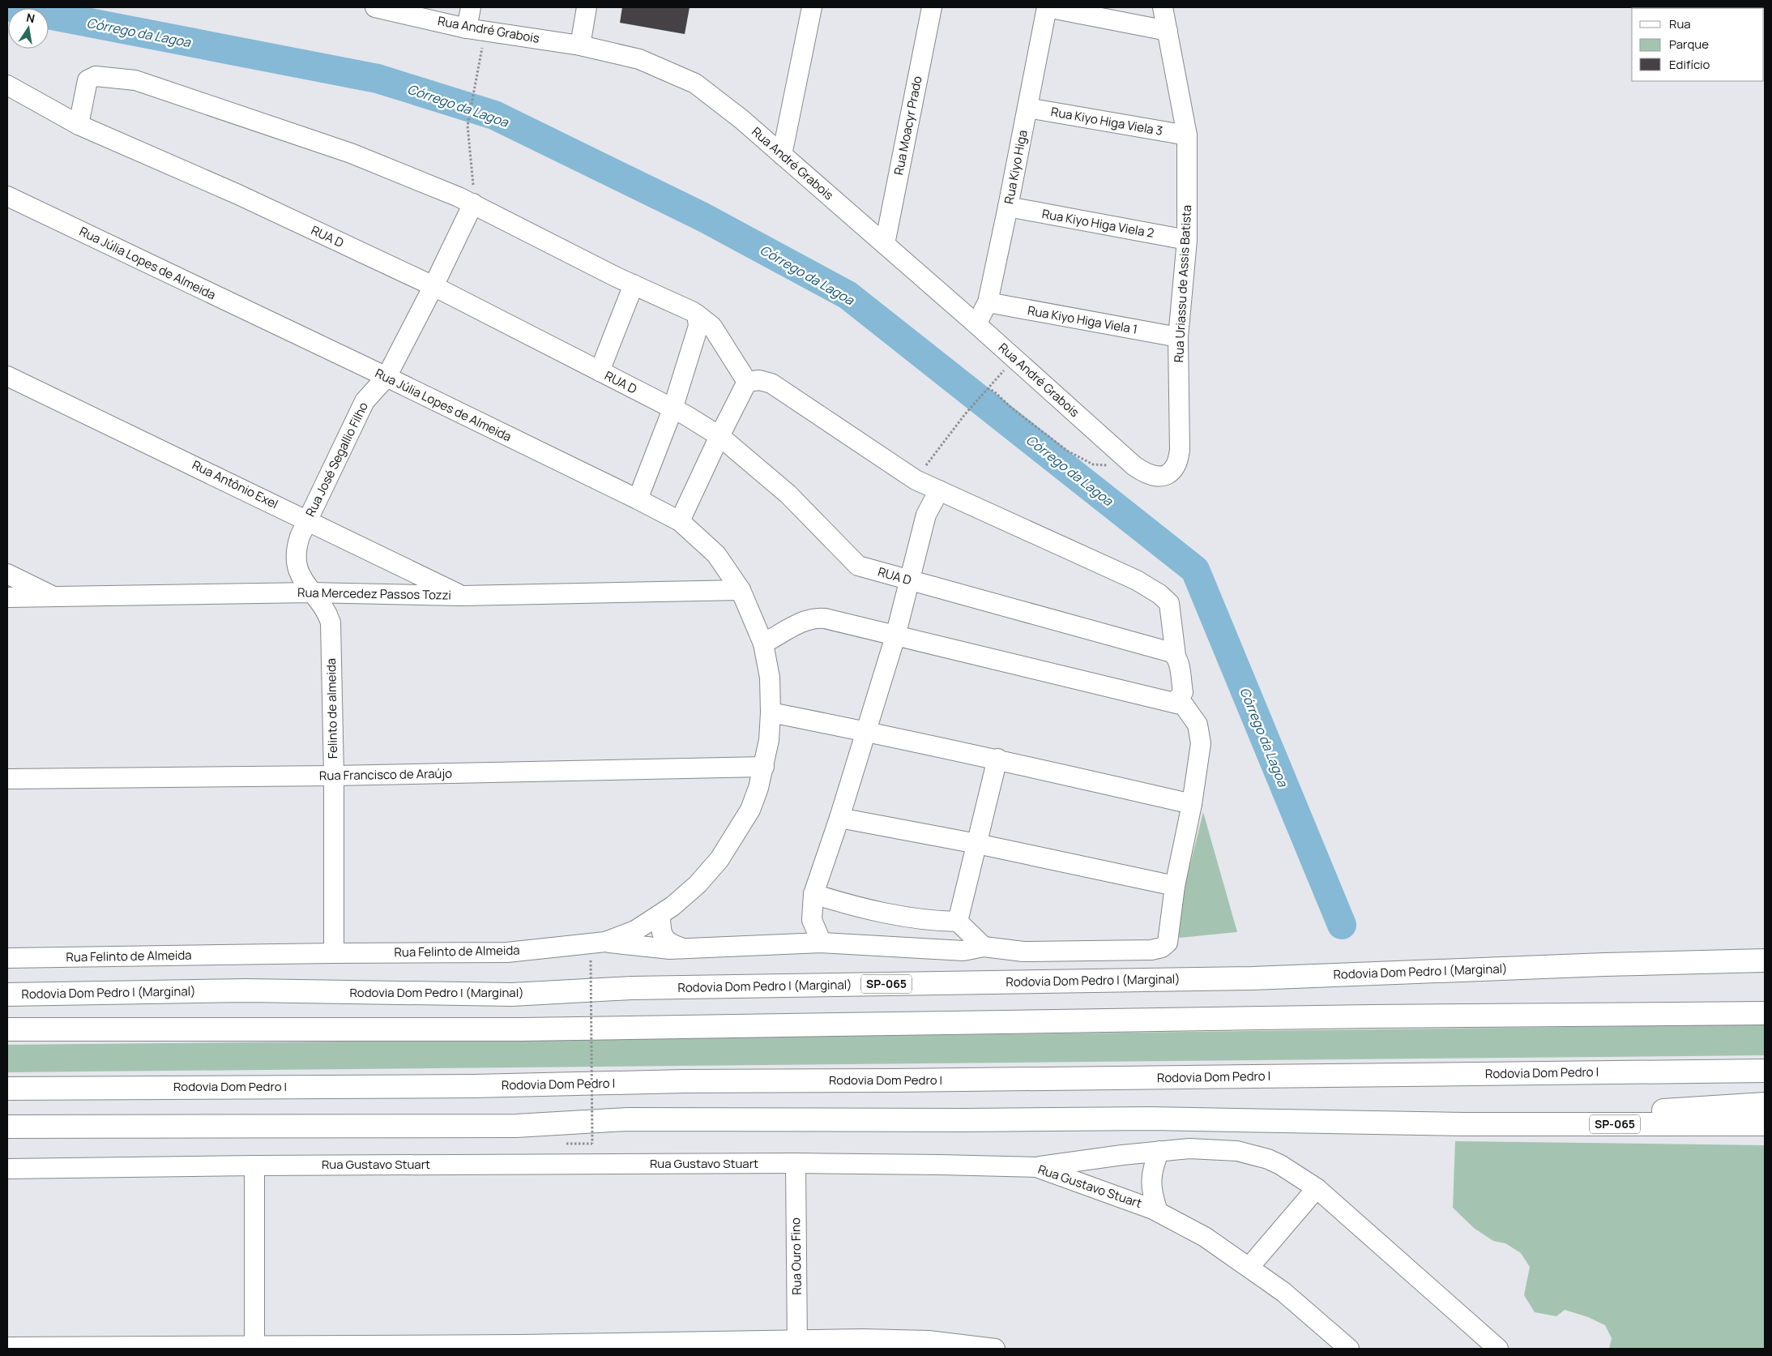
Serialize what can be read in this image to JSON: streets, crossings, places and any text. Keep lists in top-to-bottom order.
{
  "streets": {
    "highway": ["Rodovia Dom Pedro I (Marginal)", "SP-065", "Rodovia Dom Pedro I"],
    "street": [
      "Rua André Grabois",
      "Rua Kiyo Higa Viela 3",
      "Rua Moacyr Prado",
      "Rua Kiyo Higa",
      "Rua Kiyo Higa Viela 2",
      "RUA D",
      "Rua Júlia Lopes de Almeida",
      "Rua Uriassu de Assis Batista",
      "Rua Kiyo Higa Viela 1",
      "Rua José Segallio Filho",
      "Rua Antônio Exel",
      "Rua Mercedez Passos Tozzi",
      "Felinto de almeida",
      "Rua Francisco de Araújo",
      "Rua Felinto de Almeida",
      "Rua Gustavo Stuart",
      "Rua Ouro Fino"
    ]
  },
  "crossings": [
    ["Rua André Grabois", "Rua Moacyr Prado"],
    ["Rua André Grabois", "Rua Kiyo Higa"],
    ["Rua André Grabois", "Rua Uriassu de Assis Batista"],
    ["Rua Kiyo Higa Viela 3", "Rua Kiyo Higa"],
    ["Rua Kiyo Higa Viela 3", "Rua Uriassu de Assis Batista"],
    ["Rua Kiyo Higa", "Rua Kiyo Higa Viela 2"],
    ["Rua Kiyo Higa", "Rua Kiyo Higa Viela 1"],
    ["Rua Kiyo Higa Viela 2", "Rua Uriassu de Assis Batista"],
    ["RUA D", "Rua José Segallio Filho"],
    ["Rua Júlia Lopes de Almeida", "Rua José Segallio Filho"],
    ["Rua Júlia Lopes de Almeida", "Rua Mercedez Passos Tozzi"],
    ["Rua Júlia Lopes de Almeida", "Rua Felinto de Almeida"],
    ["Rua Uriassu de Assis Batista", "Rua Kiyo Higa Viela 1"],
    ["Rua José Segallio Filho", "Rua Antônio Exel"],
    ["Rua José Segallio Filho", "Rua Mercedez Passos Tozzi"],
    ["Rua José Segallio Filho", "Felinto de almeida"],
    ["Rua Antônio Exel", "Rua Mercedez Passos Tozzi"],
    ["Rua Mercedez Passos Tozzi", "Felinto de almeida"],
    ["Felinto de almeida", "Rua Francisco de Araújo"],
    ["Felinto de almeida", "Rua Felinto de Almeida"],
    ["Rua Francisco de Araújo", "Rua Felinto de Almeida"],
    ["Rua Gustavo Stuart", "Rua Ouro Fino"]
  ],
  "water": ["Córrego da Lagoa"],
  "legend": ["Rua", "Parque", "Edifício"],
  "north": "top"
}
